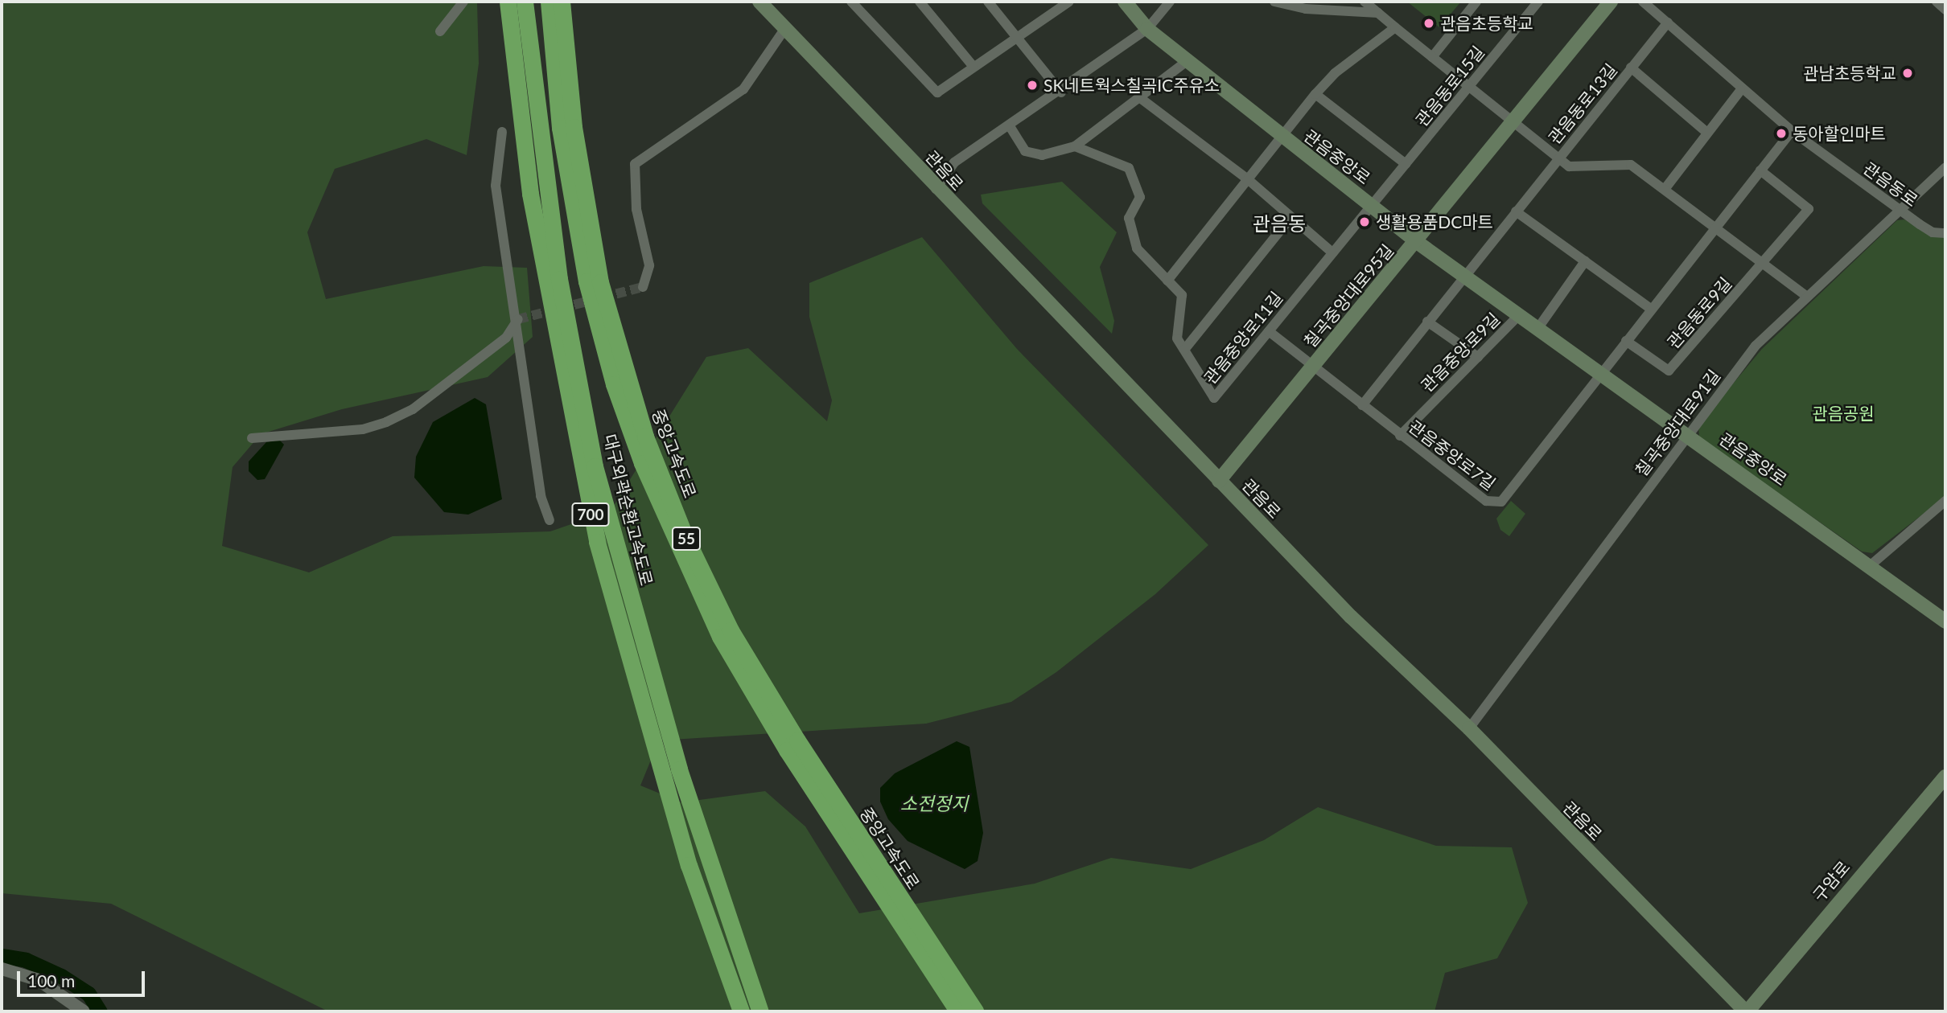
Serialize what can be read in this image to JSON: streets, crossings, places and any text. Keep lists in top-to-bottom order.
{
  "streets": {
    "highway": [
      "중앙고속도로",
      "대구외곽순환고속도로",
      "700",
      "55"
    ],
    "main road": [
      "관음중앙로",
      "관음로",
      "칠곡중앙대로95길",
      "구암로"
    ],
    "street": [
      "관음동로15길",
      "관음동로13길",
      "관음동로",
      "관음동로9길",
      "관음중앙로11길",
      "관음중앙로9길",
      "칠곡중앙대로91길",
      "관음중앙로7길"
    ]
  },
  "crossings": [
    ["관음동로15길", "관음중앙로"],
    ["관음동로15길", "관음중앙로11길"],
    ["관음동로13길", "관음중앙로"],
    ["관음동로13길", "관음동로"],
    ["관음중앙로", "칠곡중앙대로95길"],
    ["관음중앙로", "관음중앙로11길"],
    ["관음중앙로", "관음중앙로9길"],
    ["관음중앙로", "칠곡중앙대로91길"],
    ["관음중앙로", "관음중앙로7길"],
    ["관음로", "칠곡중앙대로95길"],
    ["관음로", "칠곡중앙대로91길"],
    ["관음로", "구암로"],
    ["관음동로", "칠곡중앙대로91길"],
    ["칠곡중앙대로95길", "관음중앙로7길"],
    ["관음중앙로11길", "관음중앙로7길"],
    ["관음중앙로9길", "관음중앙로7길"]
  ],
  "districts": ["관음동"],
  "water": ["소전정지"],
  "parks": ["관음공원"],
  "places": [
    "관음초등학교",
    "관남초등학교",
    "SK네트웍스칠곡IC주유소",
    "동아할인마트",
    "생활용품DC마트"
  ],
  "scale_bar": "100 m"
}
